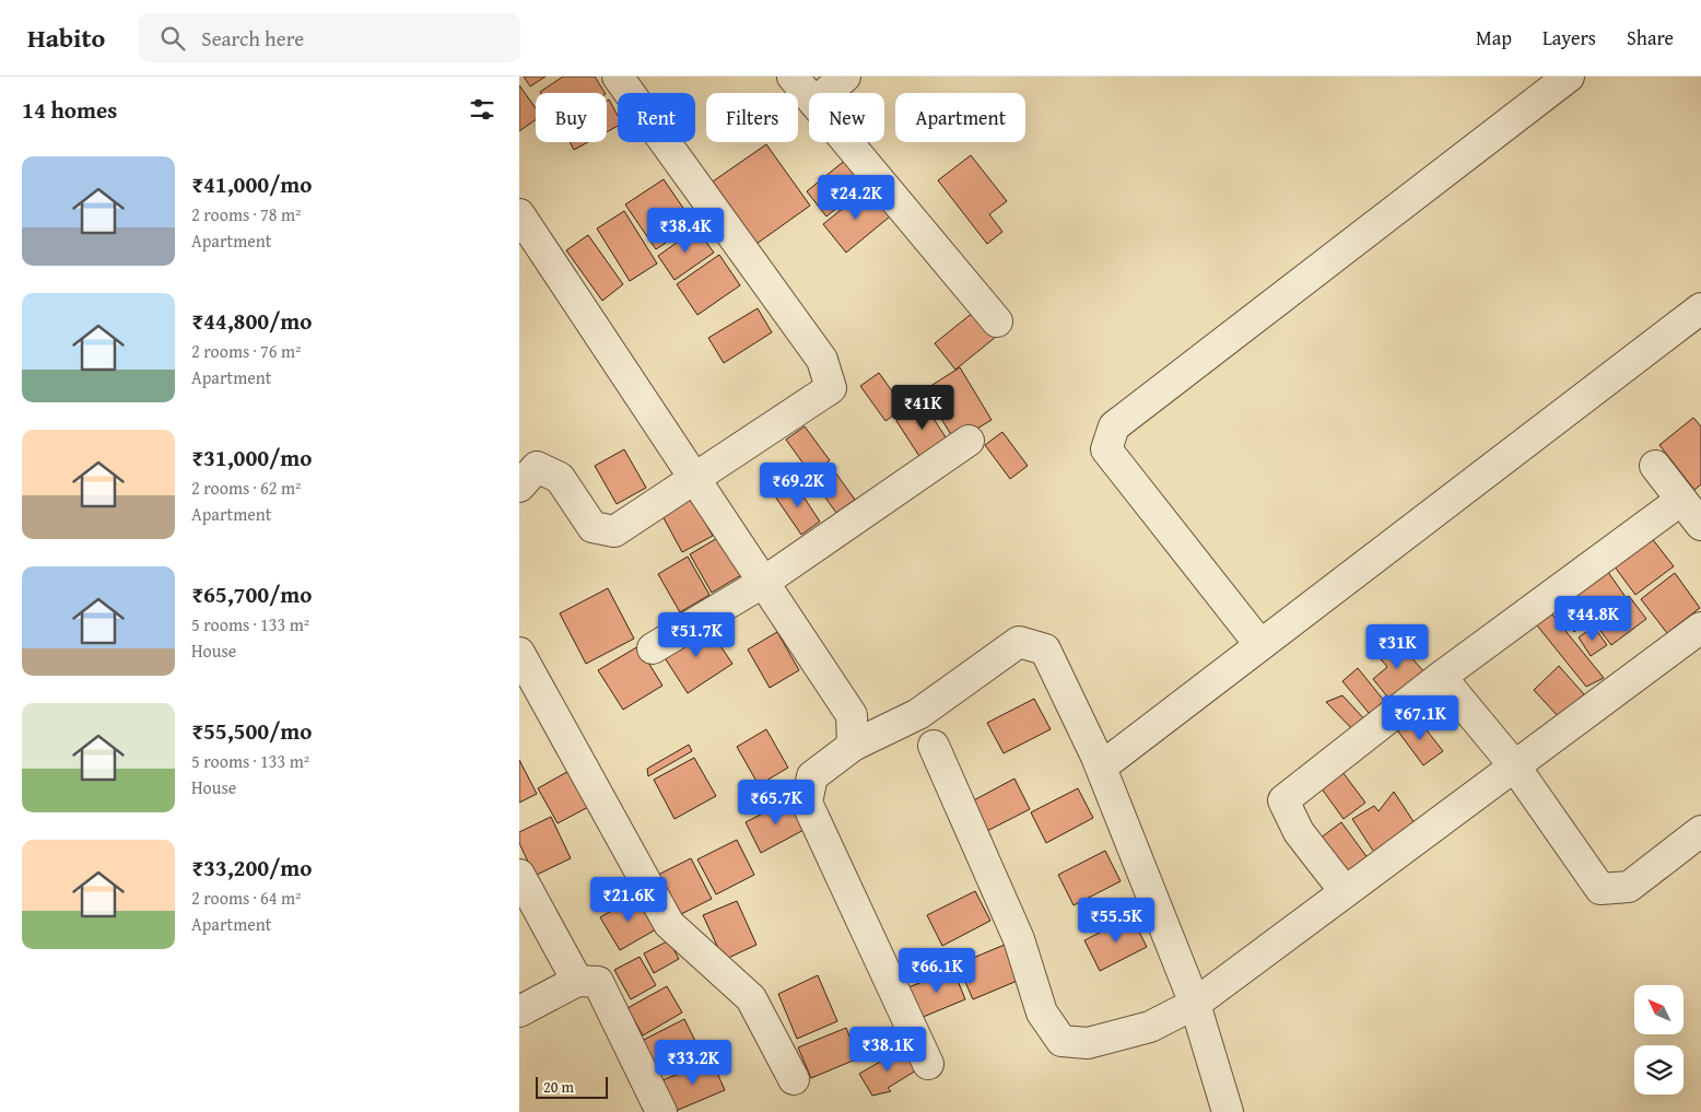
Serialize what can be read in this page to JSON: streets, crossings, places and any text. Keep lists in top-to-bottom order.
{
  "scale_bar": "20 m",
  "north": "top left",
  "page": {
    "header": "Habito",
    "search": "Search here",
    "nav": ["Map", "Layers", "Share"],
    "heading": "14 homes",
    "chip": [
      "Buy",
      "Rent",
      "Filters",
      "New",
      "Apartment"
    ],
    "list": [
      {
        "name": "₹41,000/mo",
        "note": "2 rooms · 78 m² · Apartment"
      },
      {
        "name": "₹44,800/mo",
        "note": "2 rooms · 76 m² · Apartment"
      },
      {
        "name": "₹31,000/mo",
        "note": "2 rooms · 62 m² · Apartment"
      },
      {
        "name": "₹65,700/mo",
        "note": "5 rooms · 133 m² · House"
      },
      {
        "name": "₹55,500/mo",
        "note": "5 rooms · 133 m² · House"
      },
      {
        "name": "₹33,200/mo",
        "note": "2 rooms · 64 m² · Apartment"
      }
    ],
    "price": [
      "₹24.2K",
      "₹38.4K",
      "₹41K",
      "₹69.2K",
      "₹44.8K",
      "₹51.7K",
      "₹31K",
      "₹67.1K",
      "₹65.7K",
      "₹21.6K",
      "₹55.5K",
      "₹66.1K",
      "₹38.1K",
      "₹33.2K"
    ],
    "scale": "20 m"
  }
}
